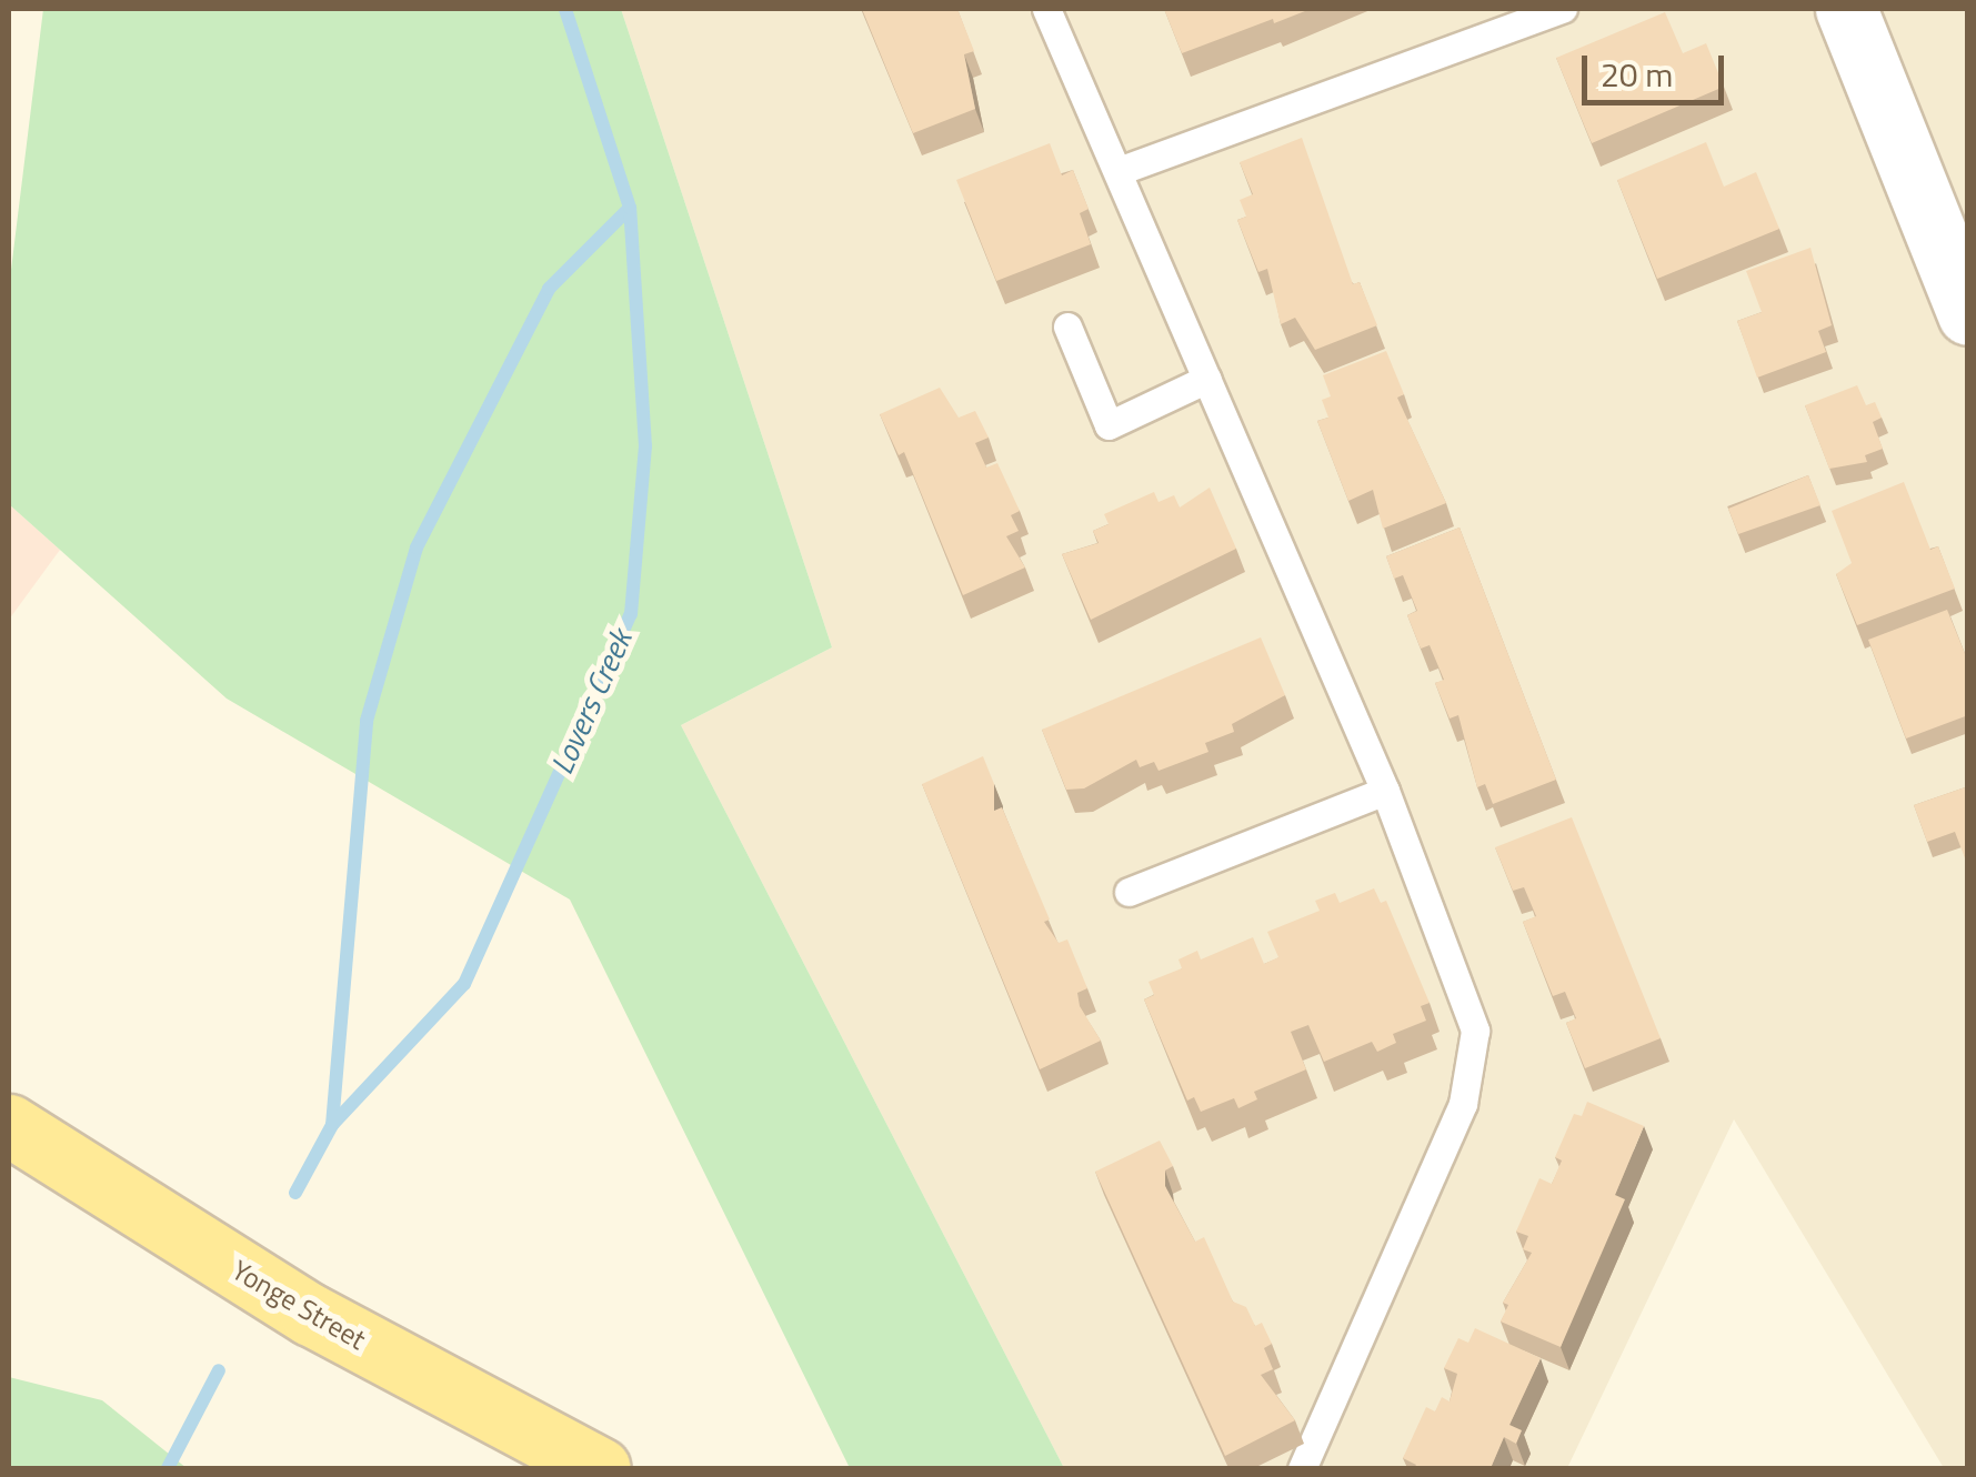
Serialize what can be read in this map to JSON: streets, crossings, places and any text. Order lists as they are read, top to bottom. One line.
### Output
{"streets":{"main road":["Yonge Street"]},"water":["Lovers Creek"],"scale_bar":"20 m"}
